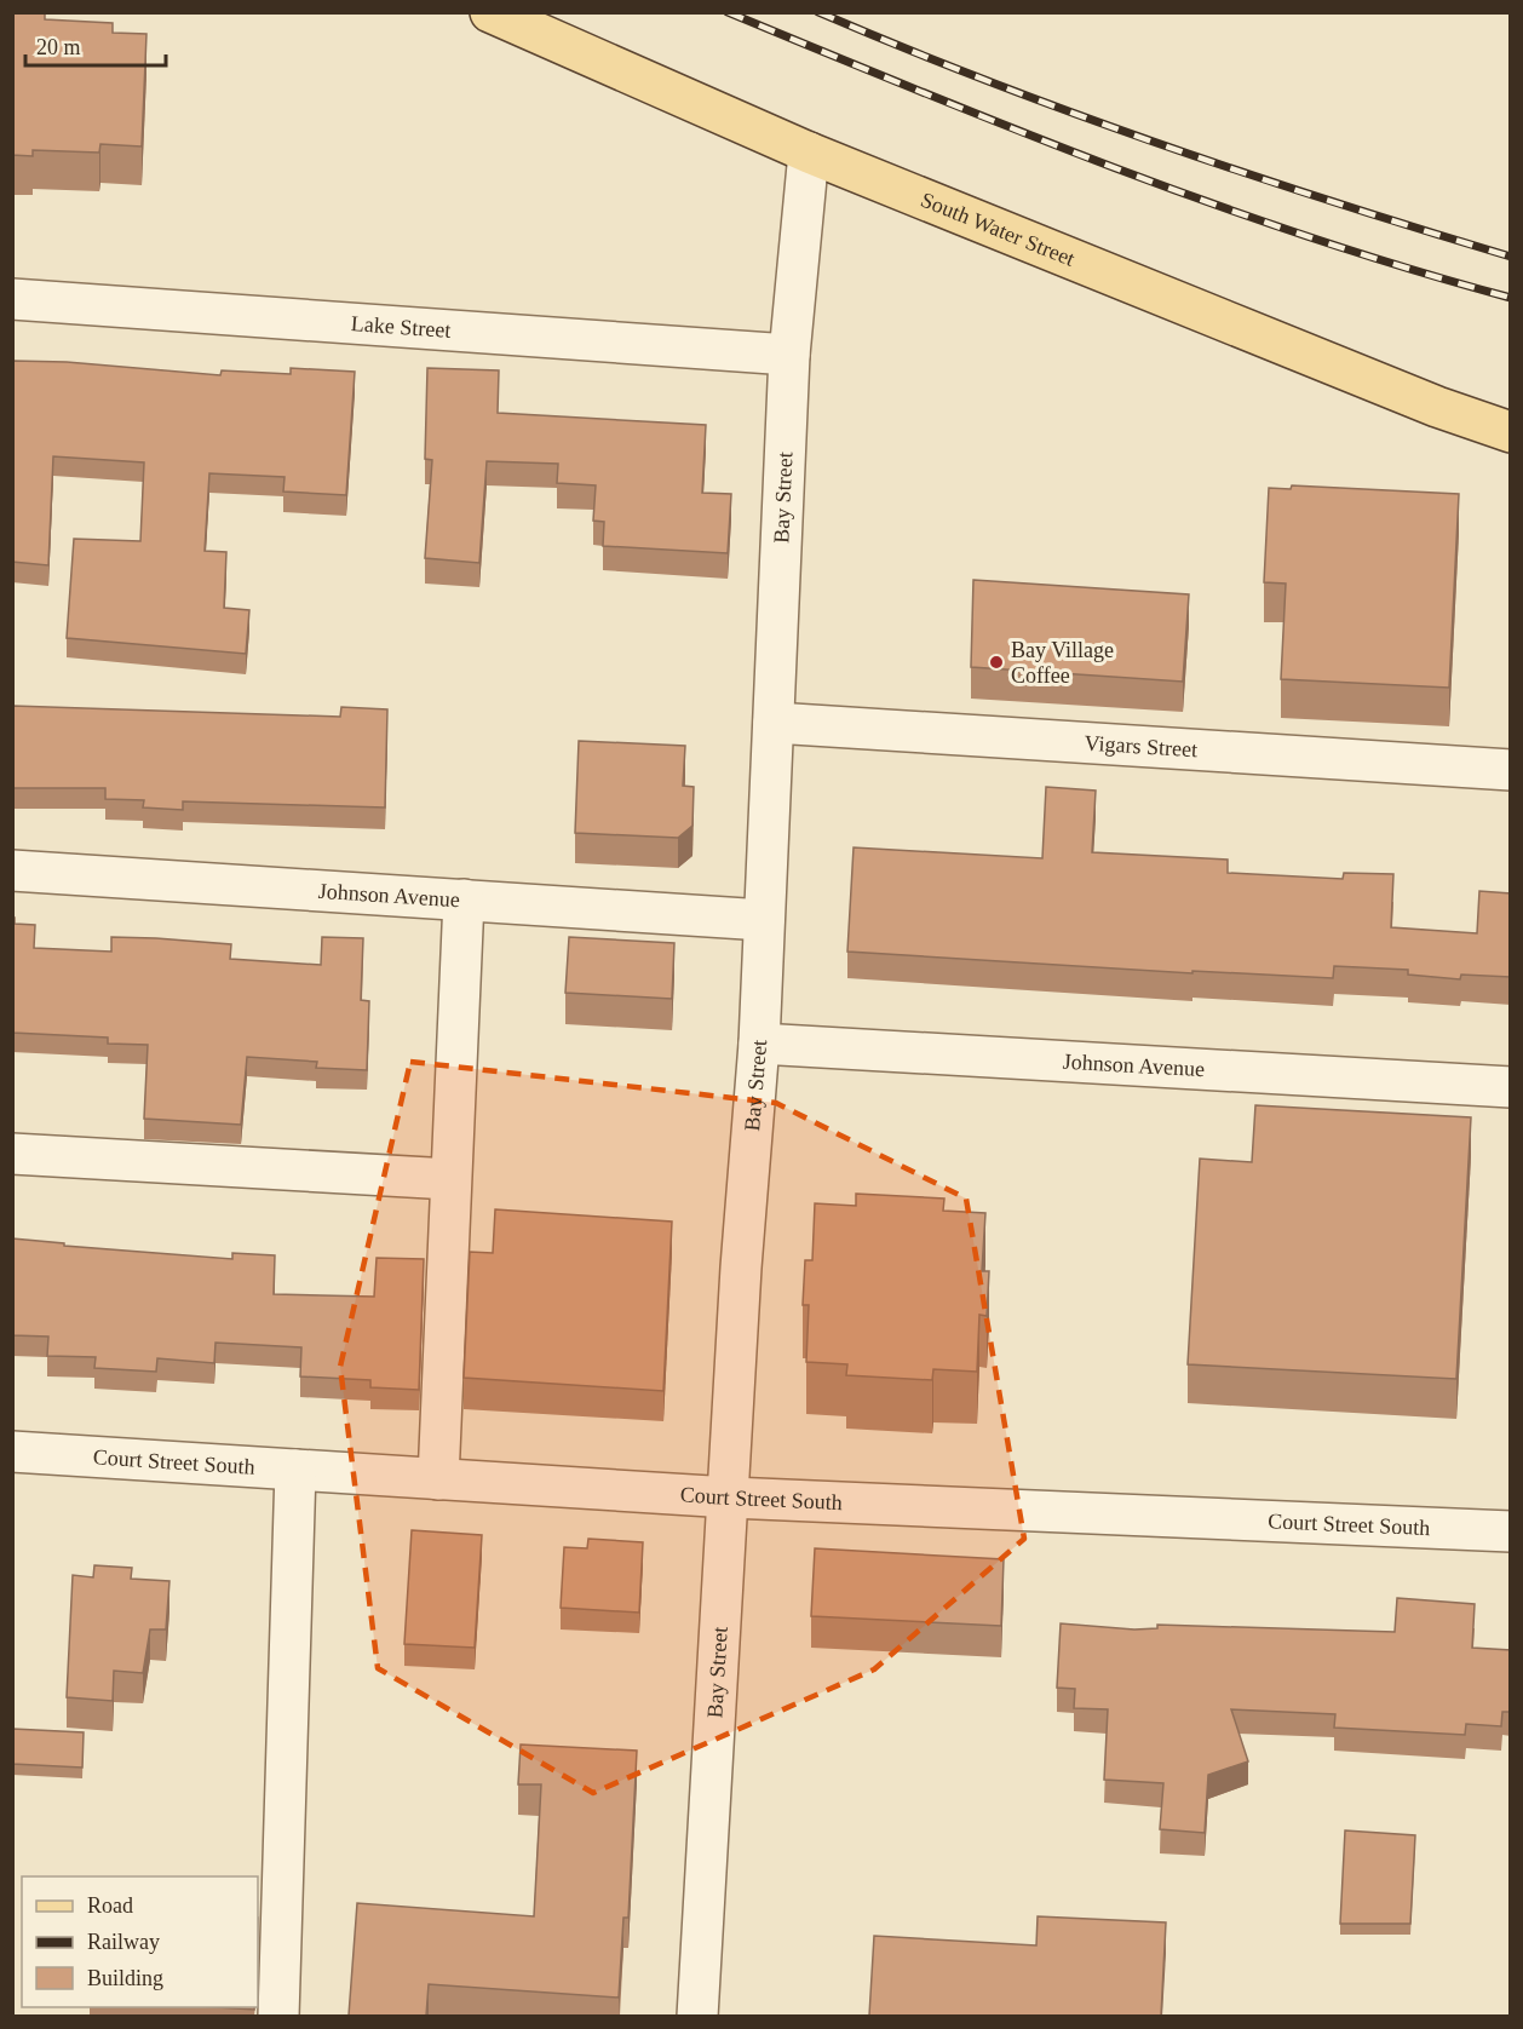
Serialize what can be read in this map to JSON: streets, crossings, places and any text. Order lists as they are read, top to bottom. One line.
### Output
{"streets":{"main road":["South Water Street"],"street":["Lake Street","Bay Street","Vigars Street","Johnson Avenue","Court Street South"]},"crossings":[["South Water Street","Bay Street"],["Lake Street","Bay Street"],["Bay Street","Vigars Street"],["Bay Street","Johnson Avenue"],["Bay Street","Court Street South"]],"places":["Bay Village Coffee"],"legend":["Road","Railway","Building"],"scale_bar":"20 m"}
